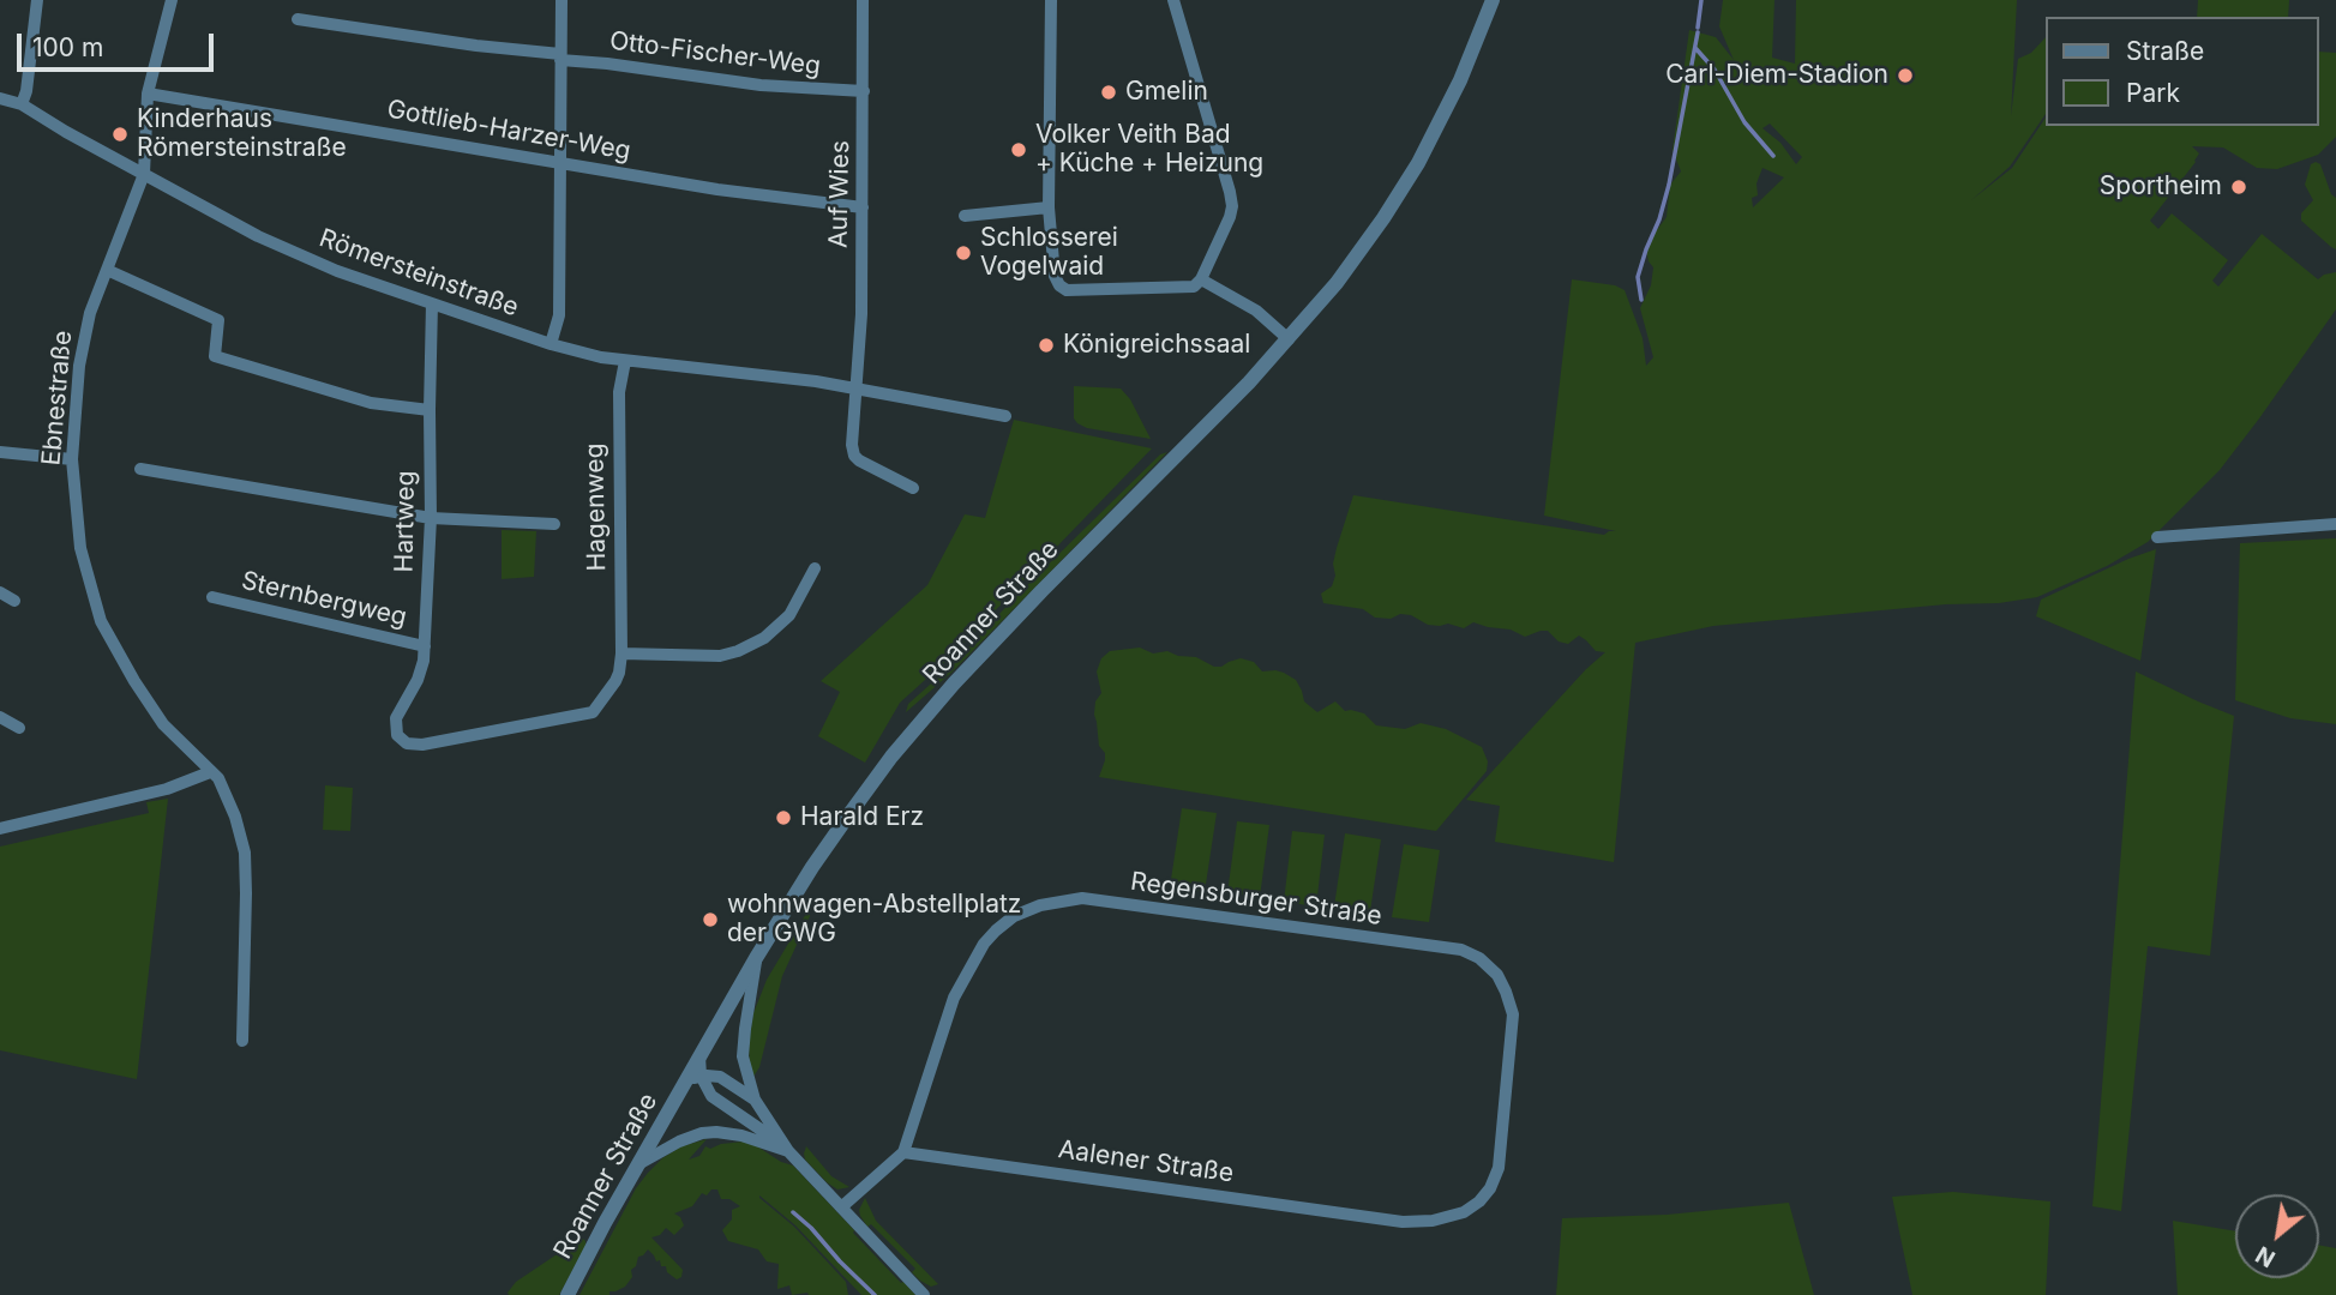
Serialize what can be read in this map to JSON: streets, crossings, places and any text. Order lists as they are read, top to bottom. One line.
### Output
{"streets":{"street":["Otto-Fischer-Weg","Gottlieb-Harzer-Weg","Auf Wies","Römersteinstraße","Ebnestraße","Hagenweg","Hartweg","Sternbergweg","Roanner Straße","Regensburger Straße","Aalener Straße"]},"crossings":[["Otto-Fischer-Weg","Auf Wies"],["Gottlieb-Harzer-Weg","Auf Wies"],["Gottlieb-Harzer-Weg","Ebnestraße"],["Auf Wies","Römersteinstraße"],["Römersteinstraße","Ebnestraße"],["Römersteinstraße","Hagenweg"],["Römersteinstraße","Hartweg"],["Hagenweg","Hartweg"],["Hartweg","Sternbergweg"],["Regensburger Straße","Aalener Straße"]],"places":["Carl-Diem-Stadion","Gmelin","Kinderhaus Römersteinstraße","Volker Veith Bad + Küche + Heizung","Sportheim","Schlosserei Vogelwaid","Königreichssaal","Harald Erz","wohnwagen-Abstellplatz der GWG"],"legend":["Straße","Park"],"scale_bar":"100 m","north":"bottom left"}
